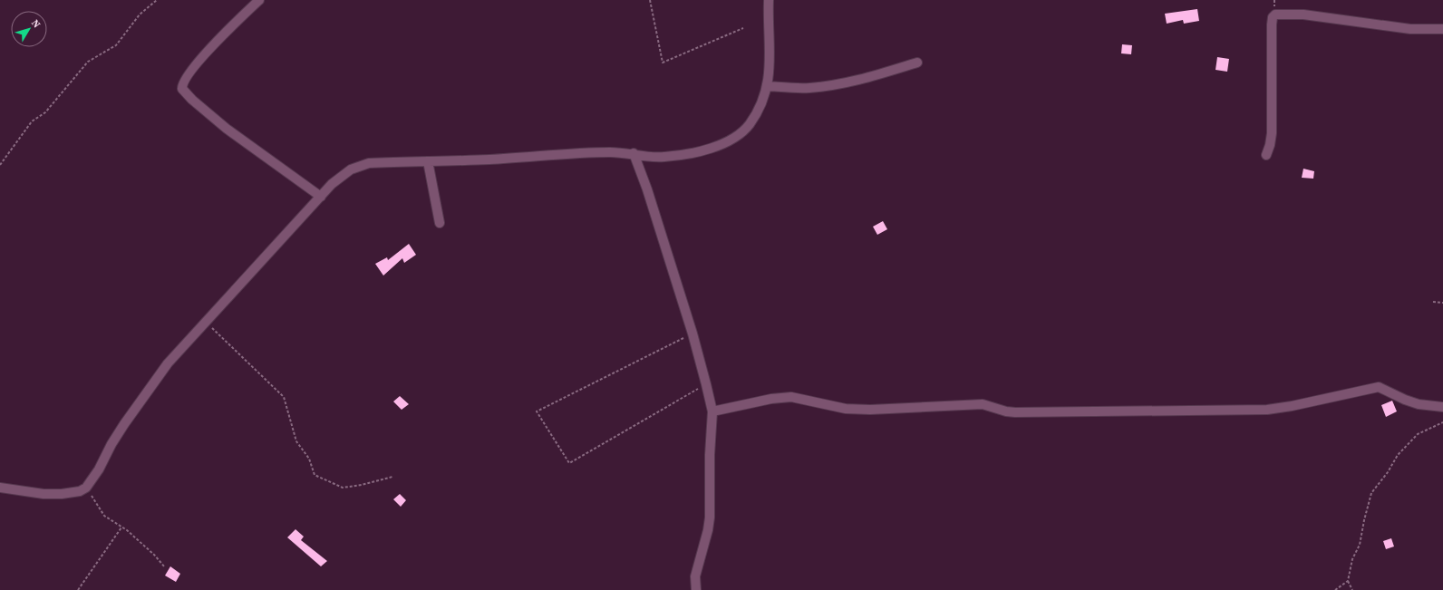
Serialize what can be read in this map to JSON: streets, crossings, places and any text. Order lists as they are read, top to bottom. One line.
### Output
{"north":"top right"}
